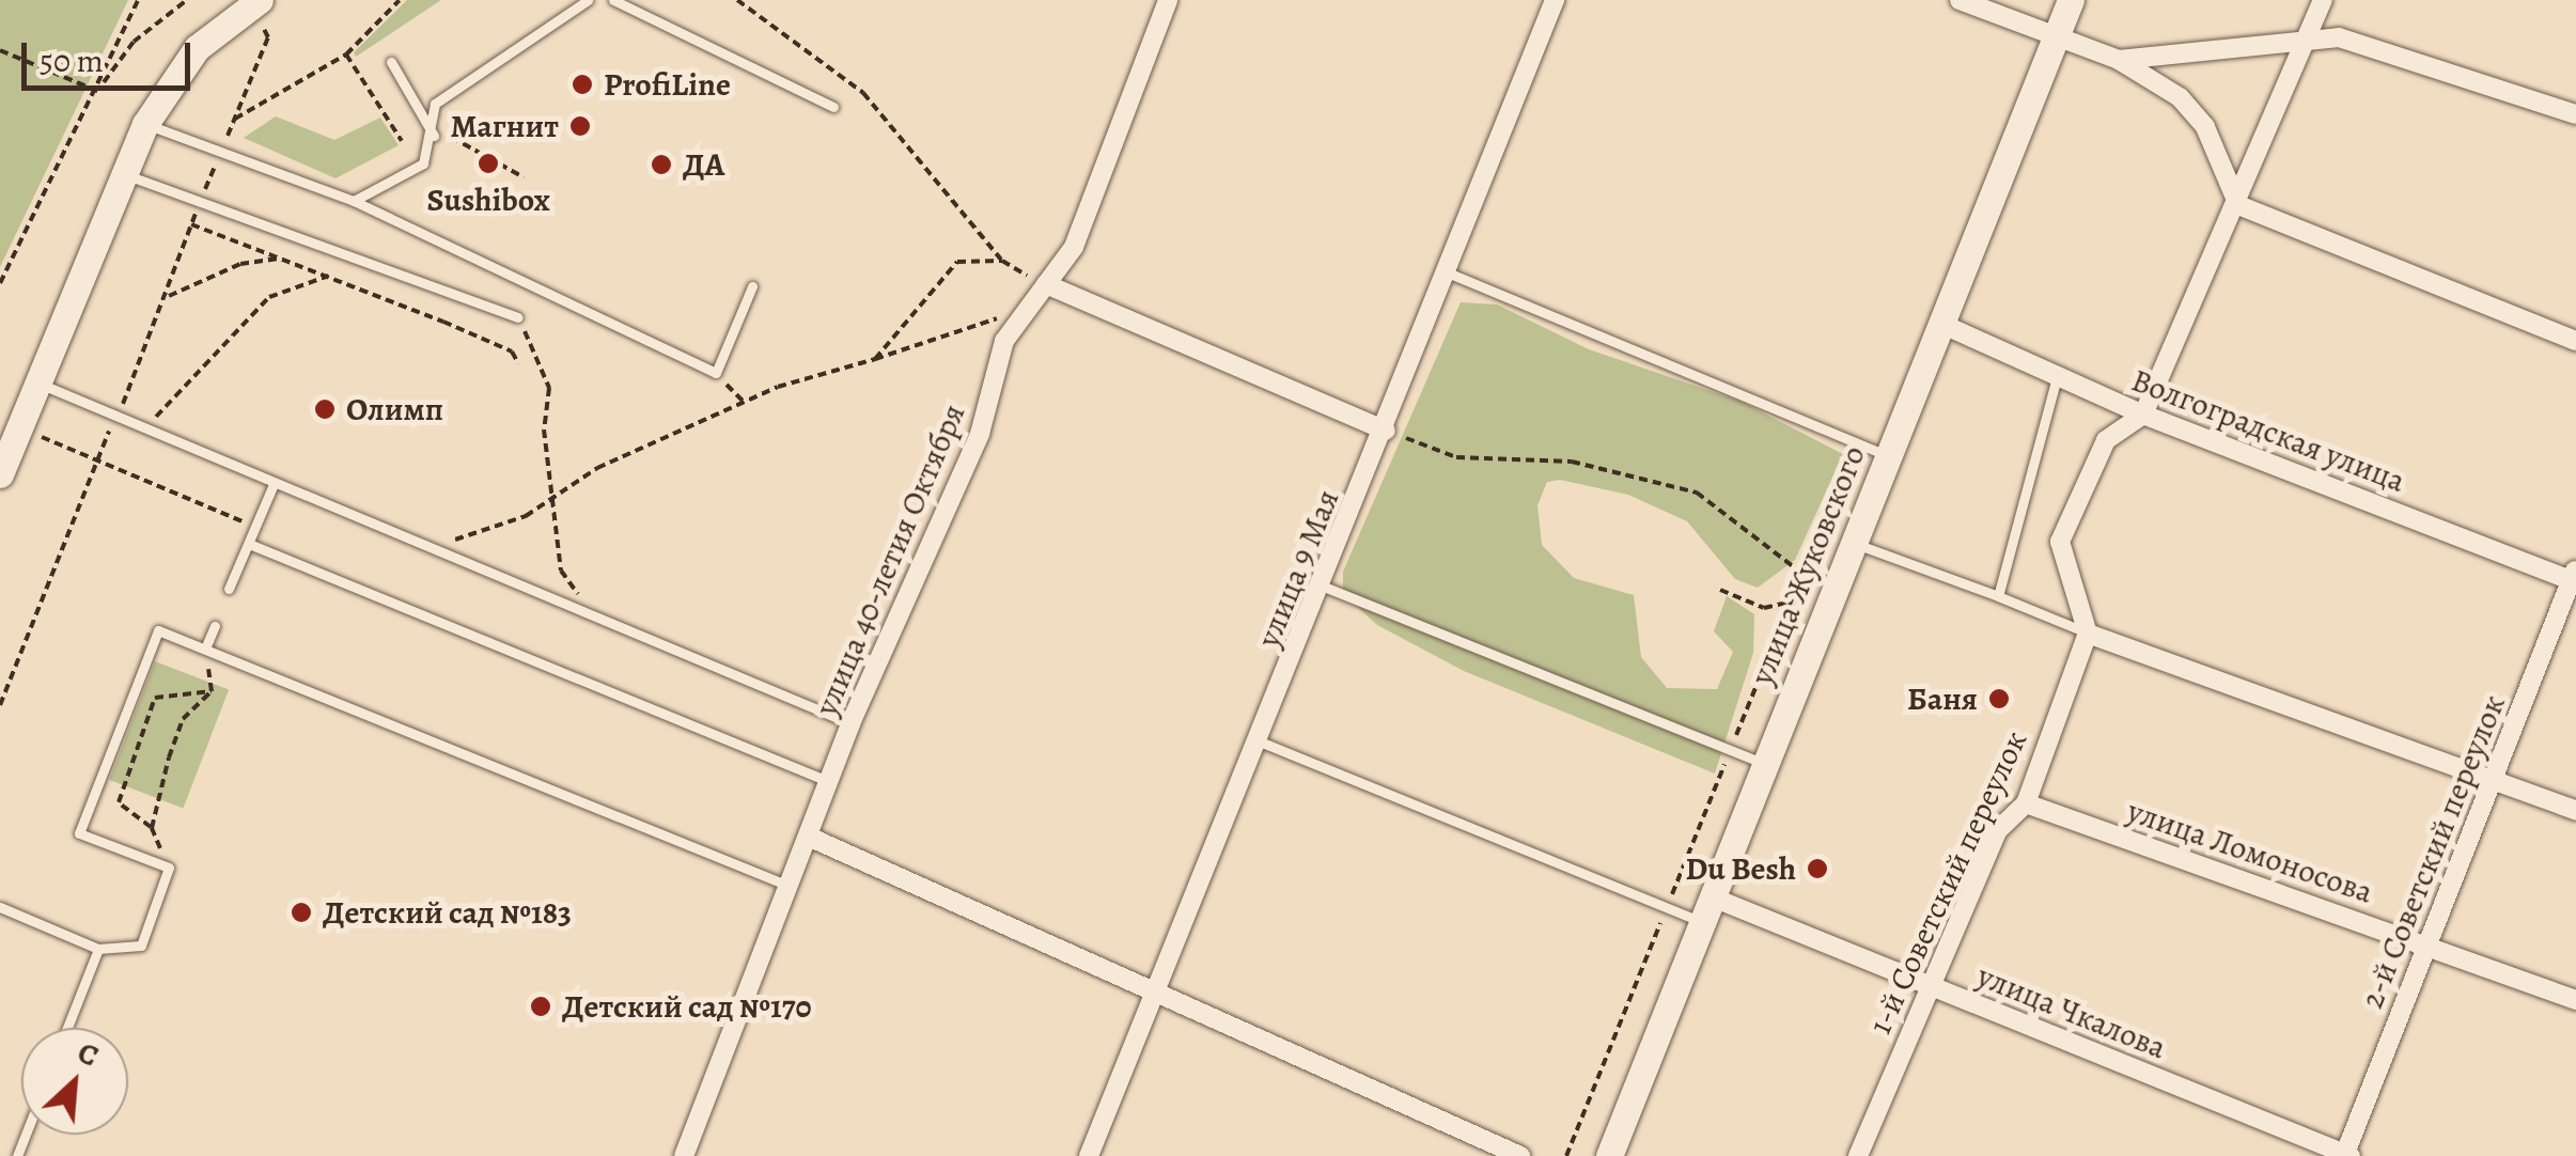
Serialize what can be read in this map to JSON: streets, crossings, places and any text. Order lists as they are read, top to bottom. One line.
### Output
{"streets":{"street":["Волгоградская улица","улица 40-летия Октября","улица Жуковского","улица 9 Мая","улица Ломоносова","2-й Советский переулок","1-й Советский переулок","улица Чкалова"]},"crossings":[["Волгоградская улица","улица Жуковского"],["Волгоградская улица","2-й Советский переулок"],["улица Жуковского","улица Чкалова"],["улица Ломоносова","2-й Советский переулок"],["улица Ломоносова","1-й Советский переулок"],["2-й Советский переулок","улица Чкалова"],["1-й Советский переулок","улица Чкалова"]],"places":["ProfiLine","Магнит","Sushibox","ДА","Олимп","Баня","Du Besh","Детский сад №183","Детский сад №170"],"scale_bar":"50 m","north":"top right"}
